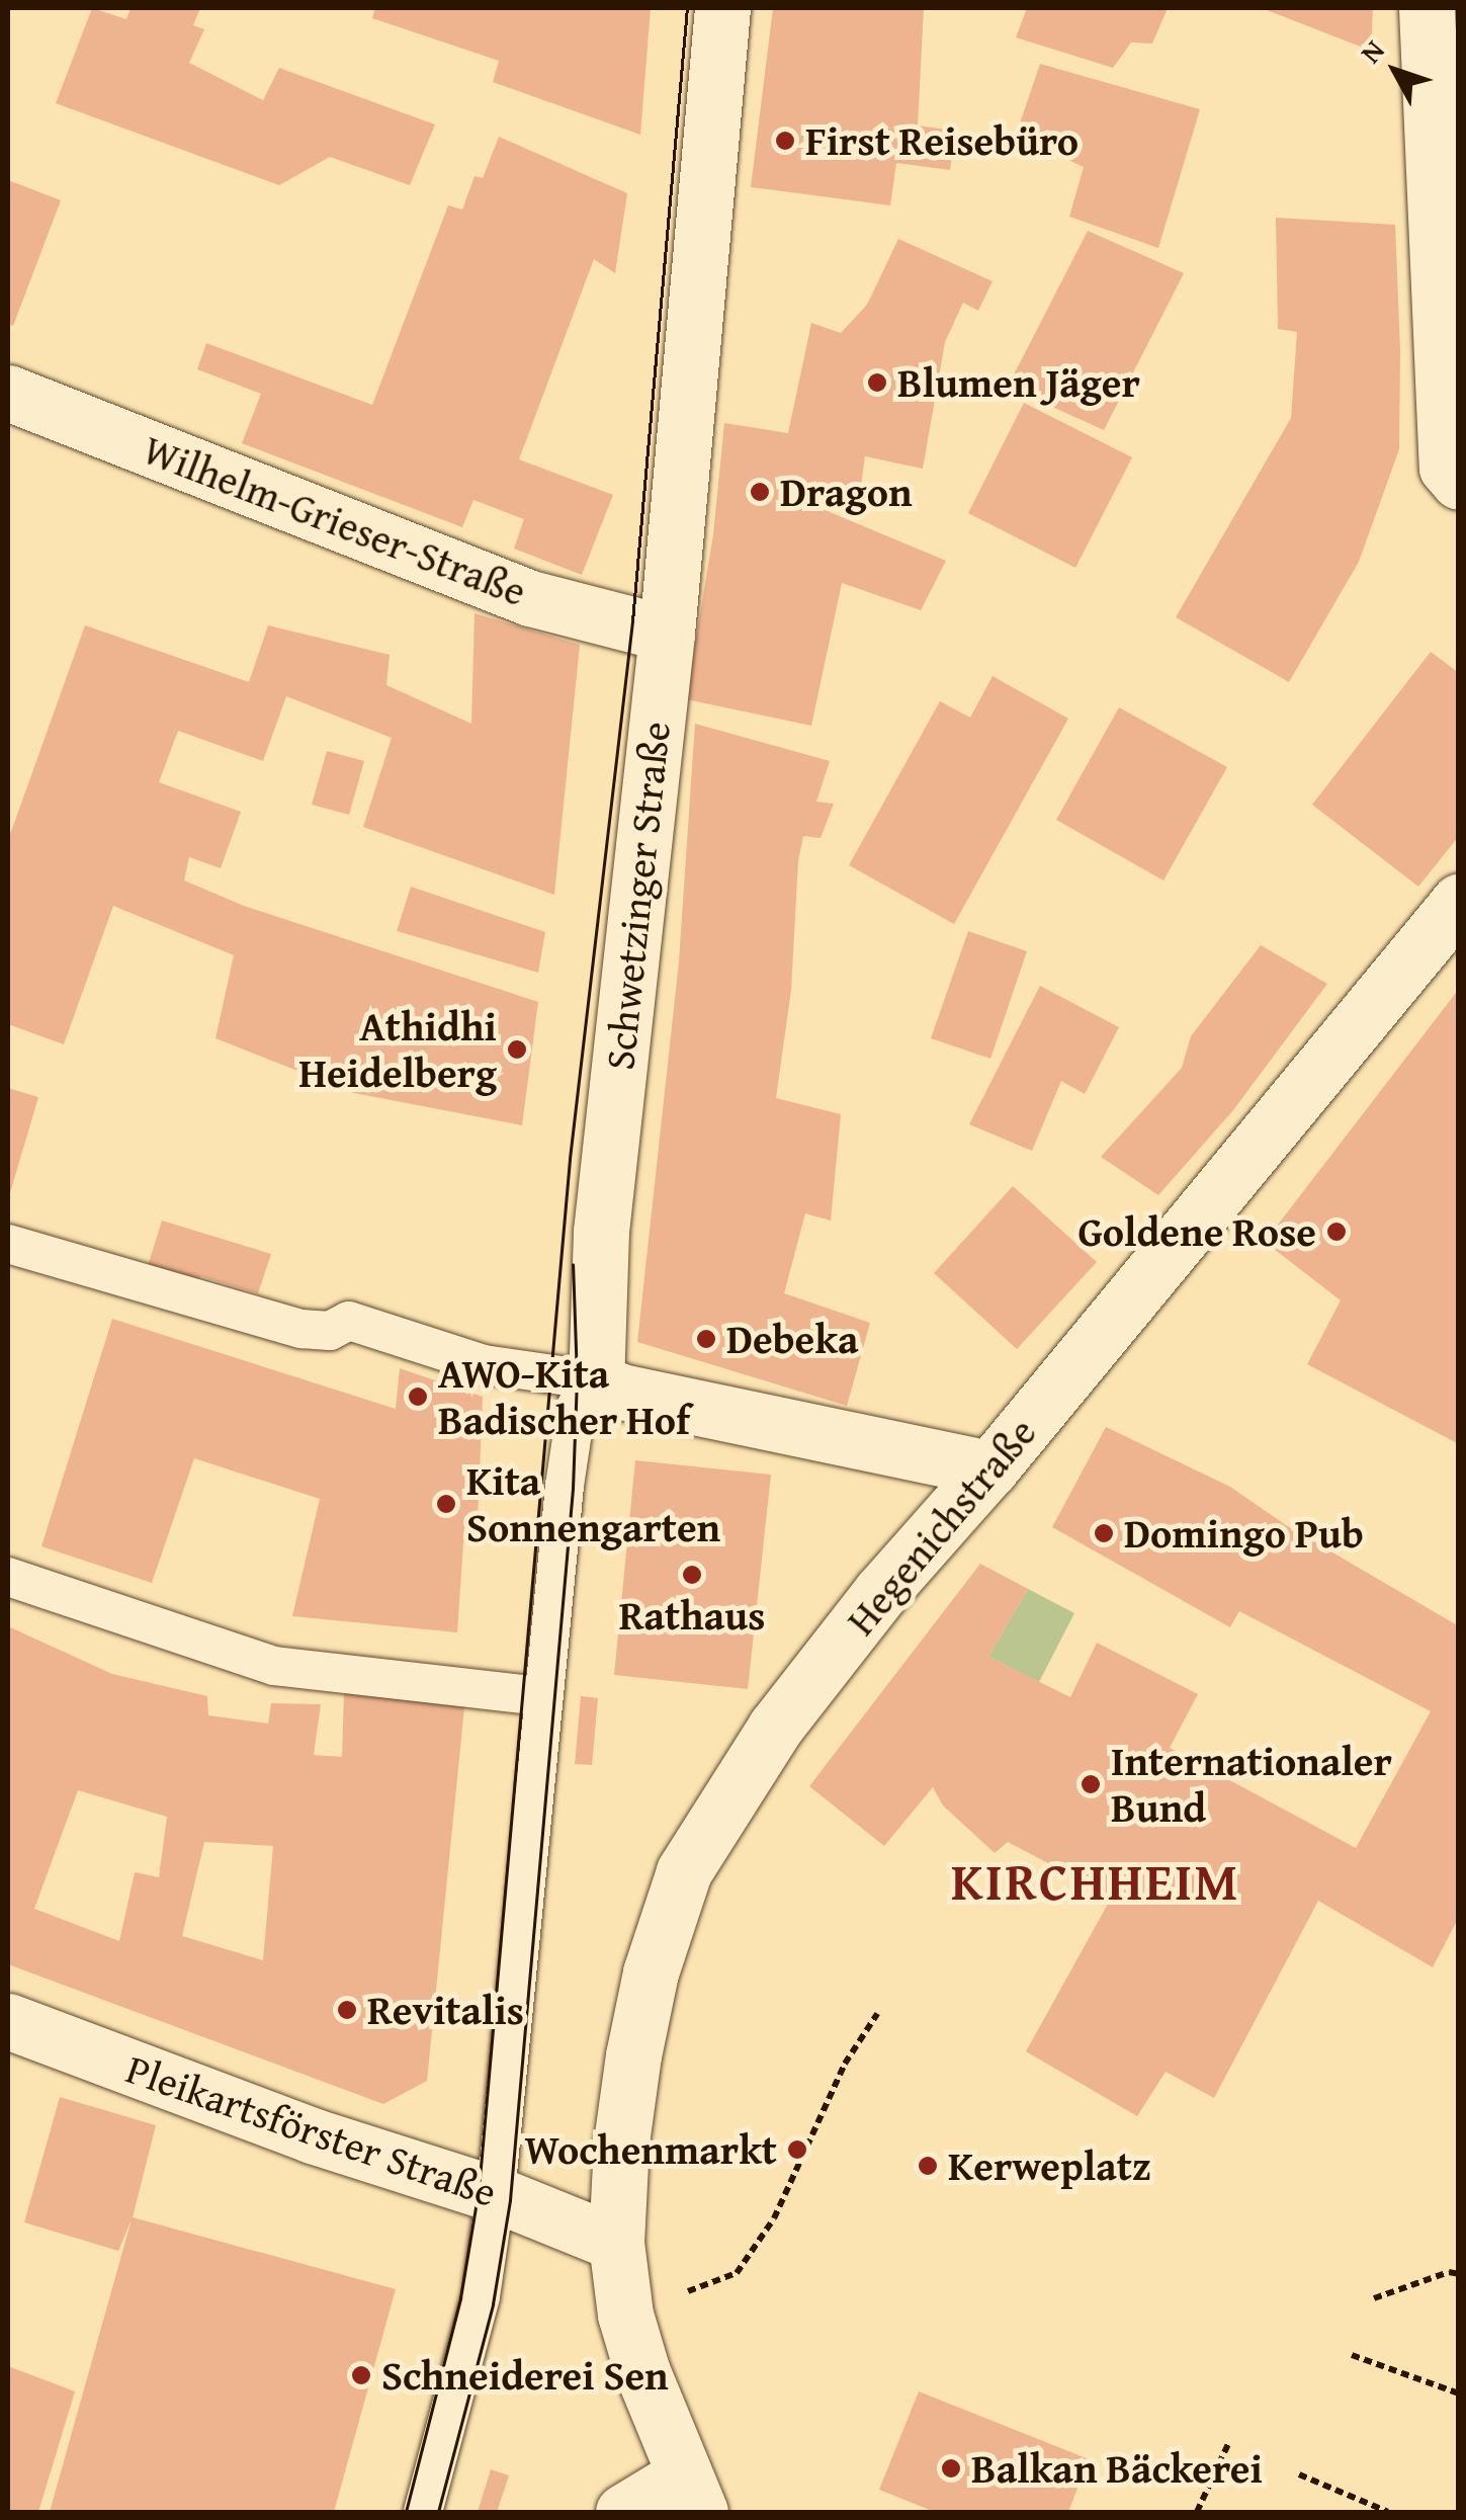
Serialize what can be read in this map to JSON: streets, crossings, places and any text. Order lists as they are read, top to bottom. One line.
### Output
{"streets":{"street":["Wilhelm-Grieser-Straße","Schwetzinger Straße","Hegenichstraße","Pleikartsförster Straße"]},"crossings":[["Wilhelm-Grieser-Straße","Schwetzinger Straße"],["Hegenichstraße","Pleikartsförster Straße"]],"districts":["KIRCHHEIM"],"places":["First Reisebüro","Blumen Jäger","Dragon","Athidhi Heidelberg","Goldene Rose","Debeka","AWO-Kita Badischer Hof","Kita Sonnengarten","Domingo Pub","Rathaus","Internationaler Bund","Revitalis","Wochenmarkt","Kerweplatz","Schneiderei Sen","Balkan Bäckerei"],"north":"top left"}
